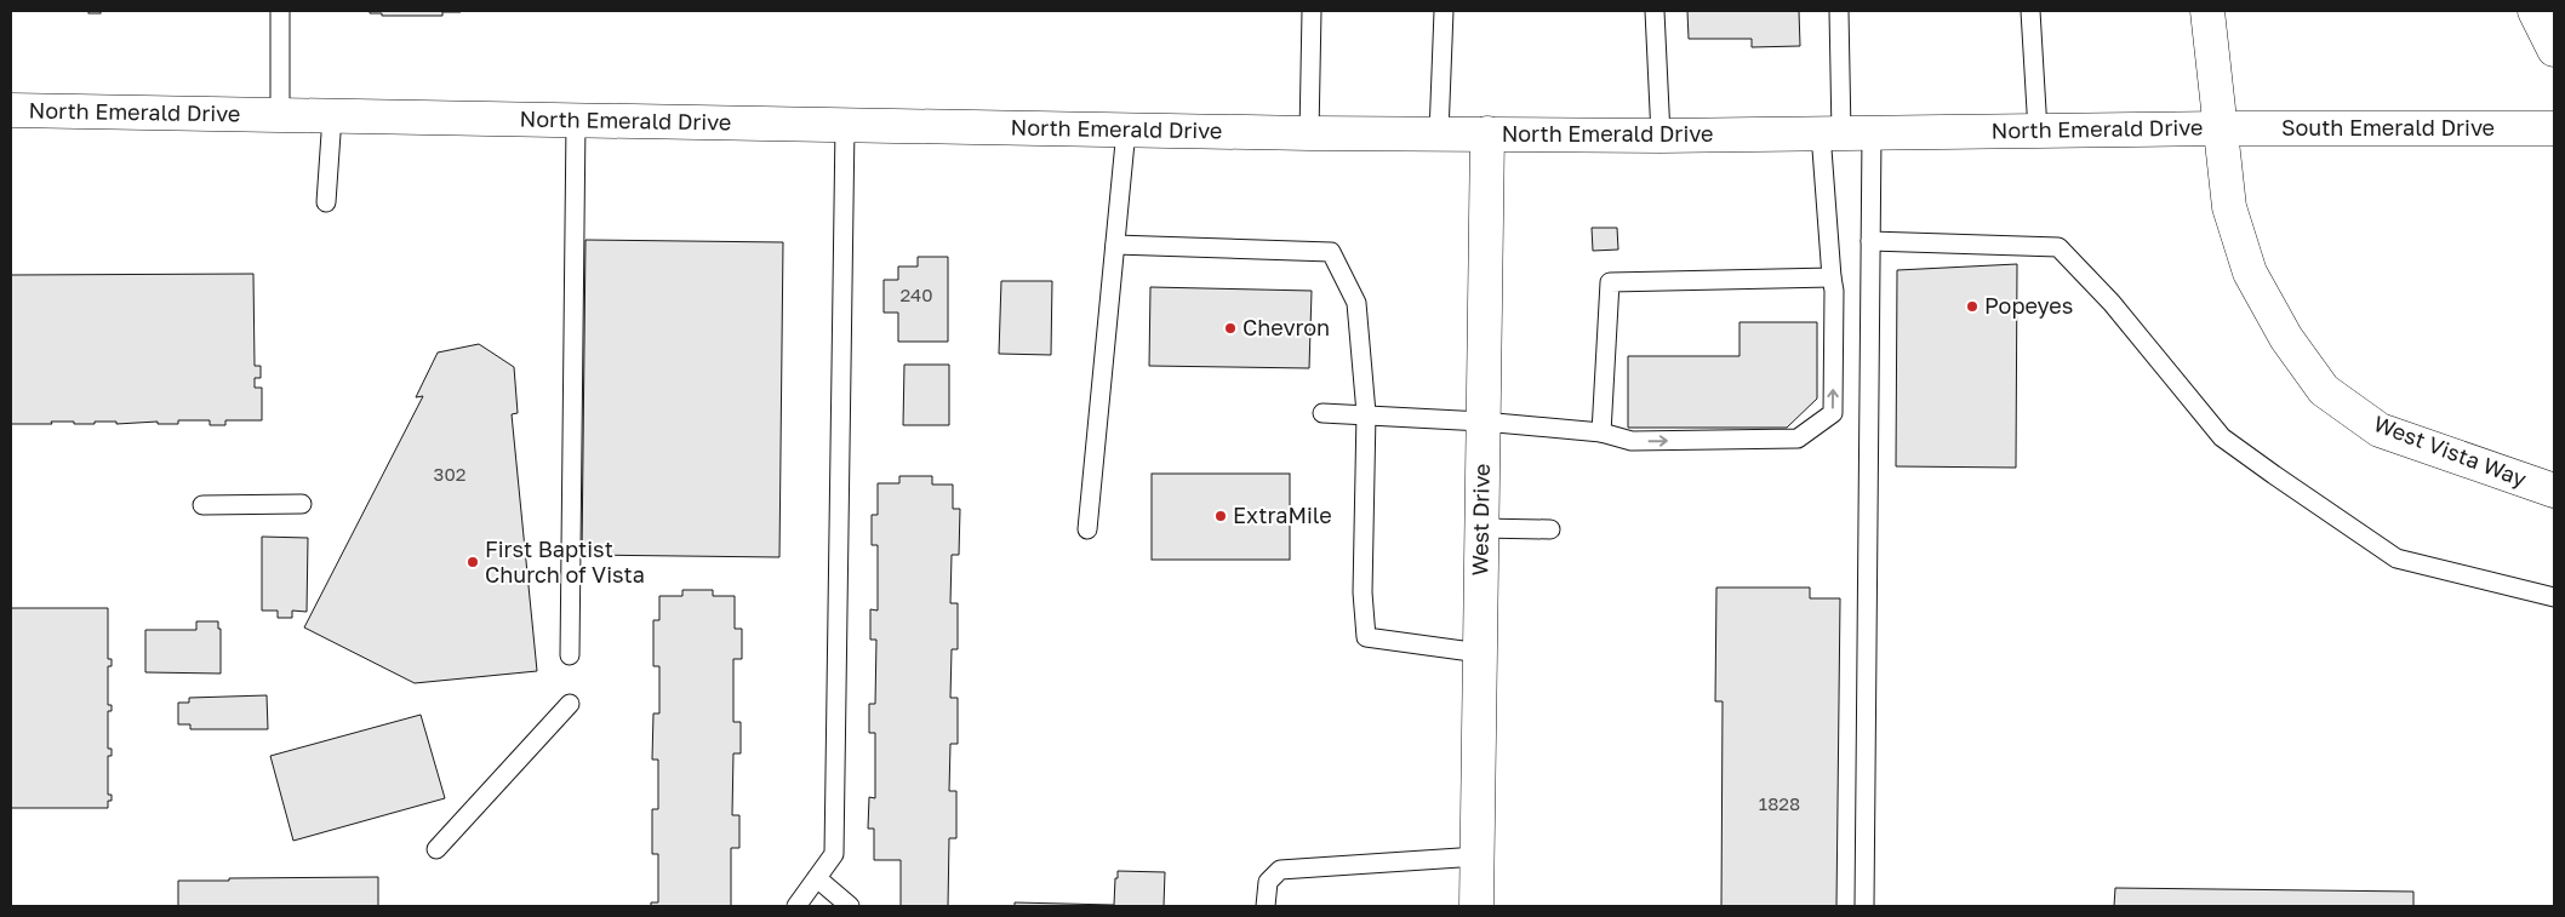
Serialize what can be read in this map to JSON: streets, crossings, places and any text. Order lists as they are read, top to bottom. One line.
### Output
{"streets":{"main road":["North Emerald Drive","South Emerald Drive","West Vista Way","West Drive"]},"crossings":[["North Emerald Drive","South Emerald Drive"],["North Emerald Drive","West Vista Way"],["North Emerald Drive","West Drive"],["South Emerald Drive","West Vista Way"]],"places":["Popeyes","Chevron","ExtraMile","First Baptist Church of Vista"],"house_numbers":["240","302","1828"]}
